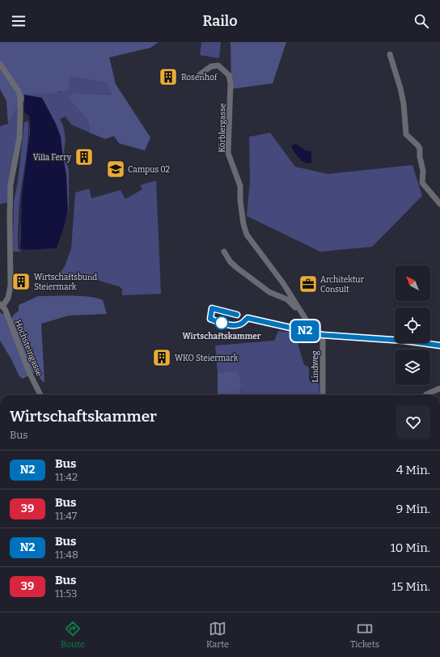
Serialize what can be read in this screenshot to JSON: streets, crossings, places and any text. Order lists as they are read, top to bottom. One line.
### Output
{"streets":{"street":["Körblergasse","Hochsteingasse","Lindweg"]},"places":{"building":["Rosenhof","Villa Ferry","Wirtschaftsbund Steiermark","WKO Steiermark"],"school or university":["Campus 02"],"office":["Architektur Consult"],"other":["Wirtschaftskammer"]},"lines":["bus line N2"],"north":"top left","page":{"header":"Railo","on_map":"N2","heading":["Wirtschaftskammer","Bus"],"list":[{"mark":"N2","name":"Bus","note":"11:42","value":"4 Min."},{"mark":"39","name":"Bus","note":"11:47","value":"9 Min."},{"mark":"N2","name":"Bus","note":"11:48","value":"10 Min."},{"mark":"39","name":"Bus","note":"11:53","value":"15 Min."}],"tabs":["Route","Karte","Tickets"]}}
